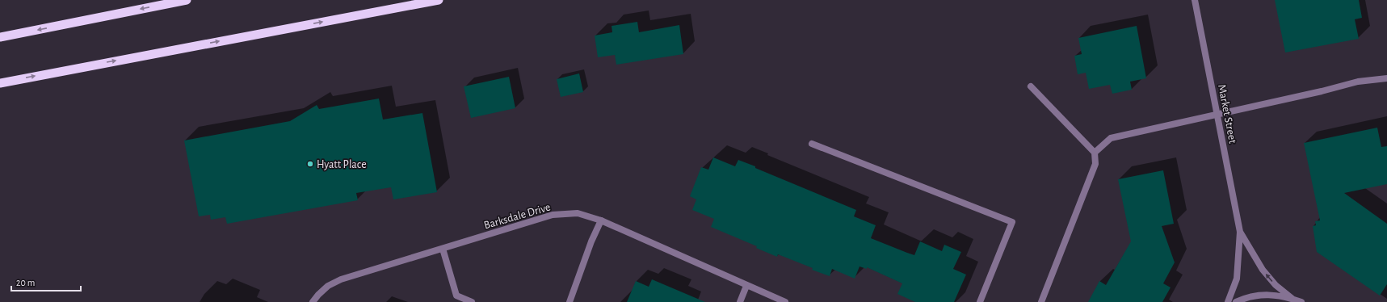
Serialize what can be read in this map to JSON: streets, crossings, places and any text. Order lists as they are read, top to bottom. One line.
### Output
{"streets":{"street":["Market Street","Barksdale Drive"]},"places":["Hyatt Place"],"scale_bar":"20 m"}
